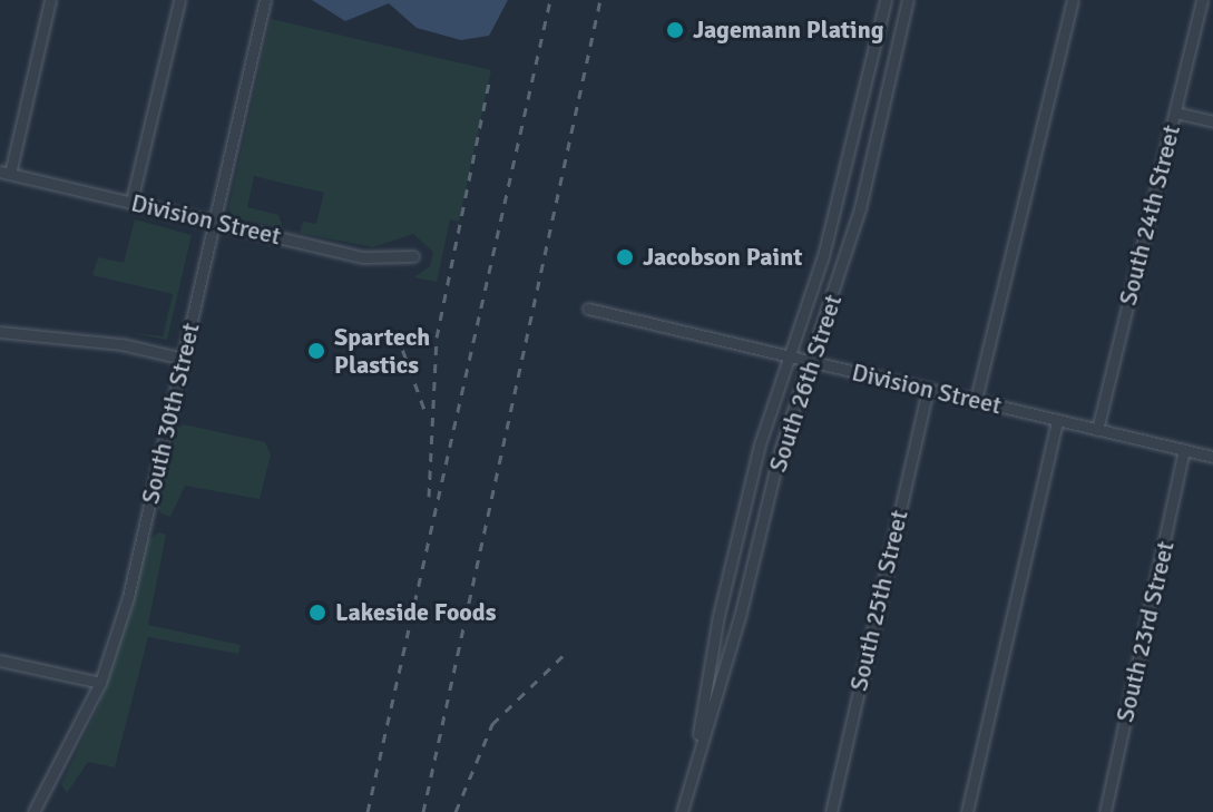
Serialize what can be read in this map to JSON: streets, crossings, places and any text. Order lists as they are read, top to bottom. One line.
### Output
{"streets":{"street":["South 24th Street","Division Street","South 26th Street","South 30th Street","South 25th Street","South 23rd Street"]},"crossings":[["South 24th Street","Division Street"],["Division Street","South 26th Street"],["Division Street","South 30th Street"],["Division Street","South 25th Street"],["Division Street","South 23rd Street"]],"places":["Jagemann Plating","Jacobson Paint","Spartech Plastics","Lakeside Foods"]}
